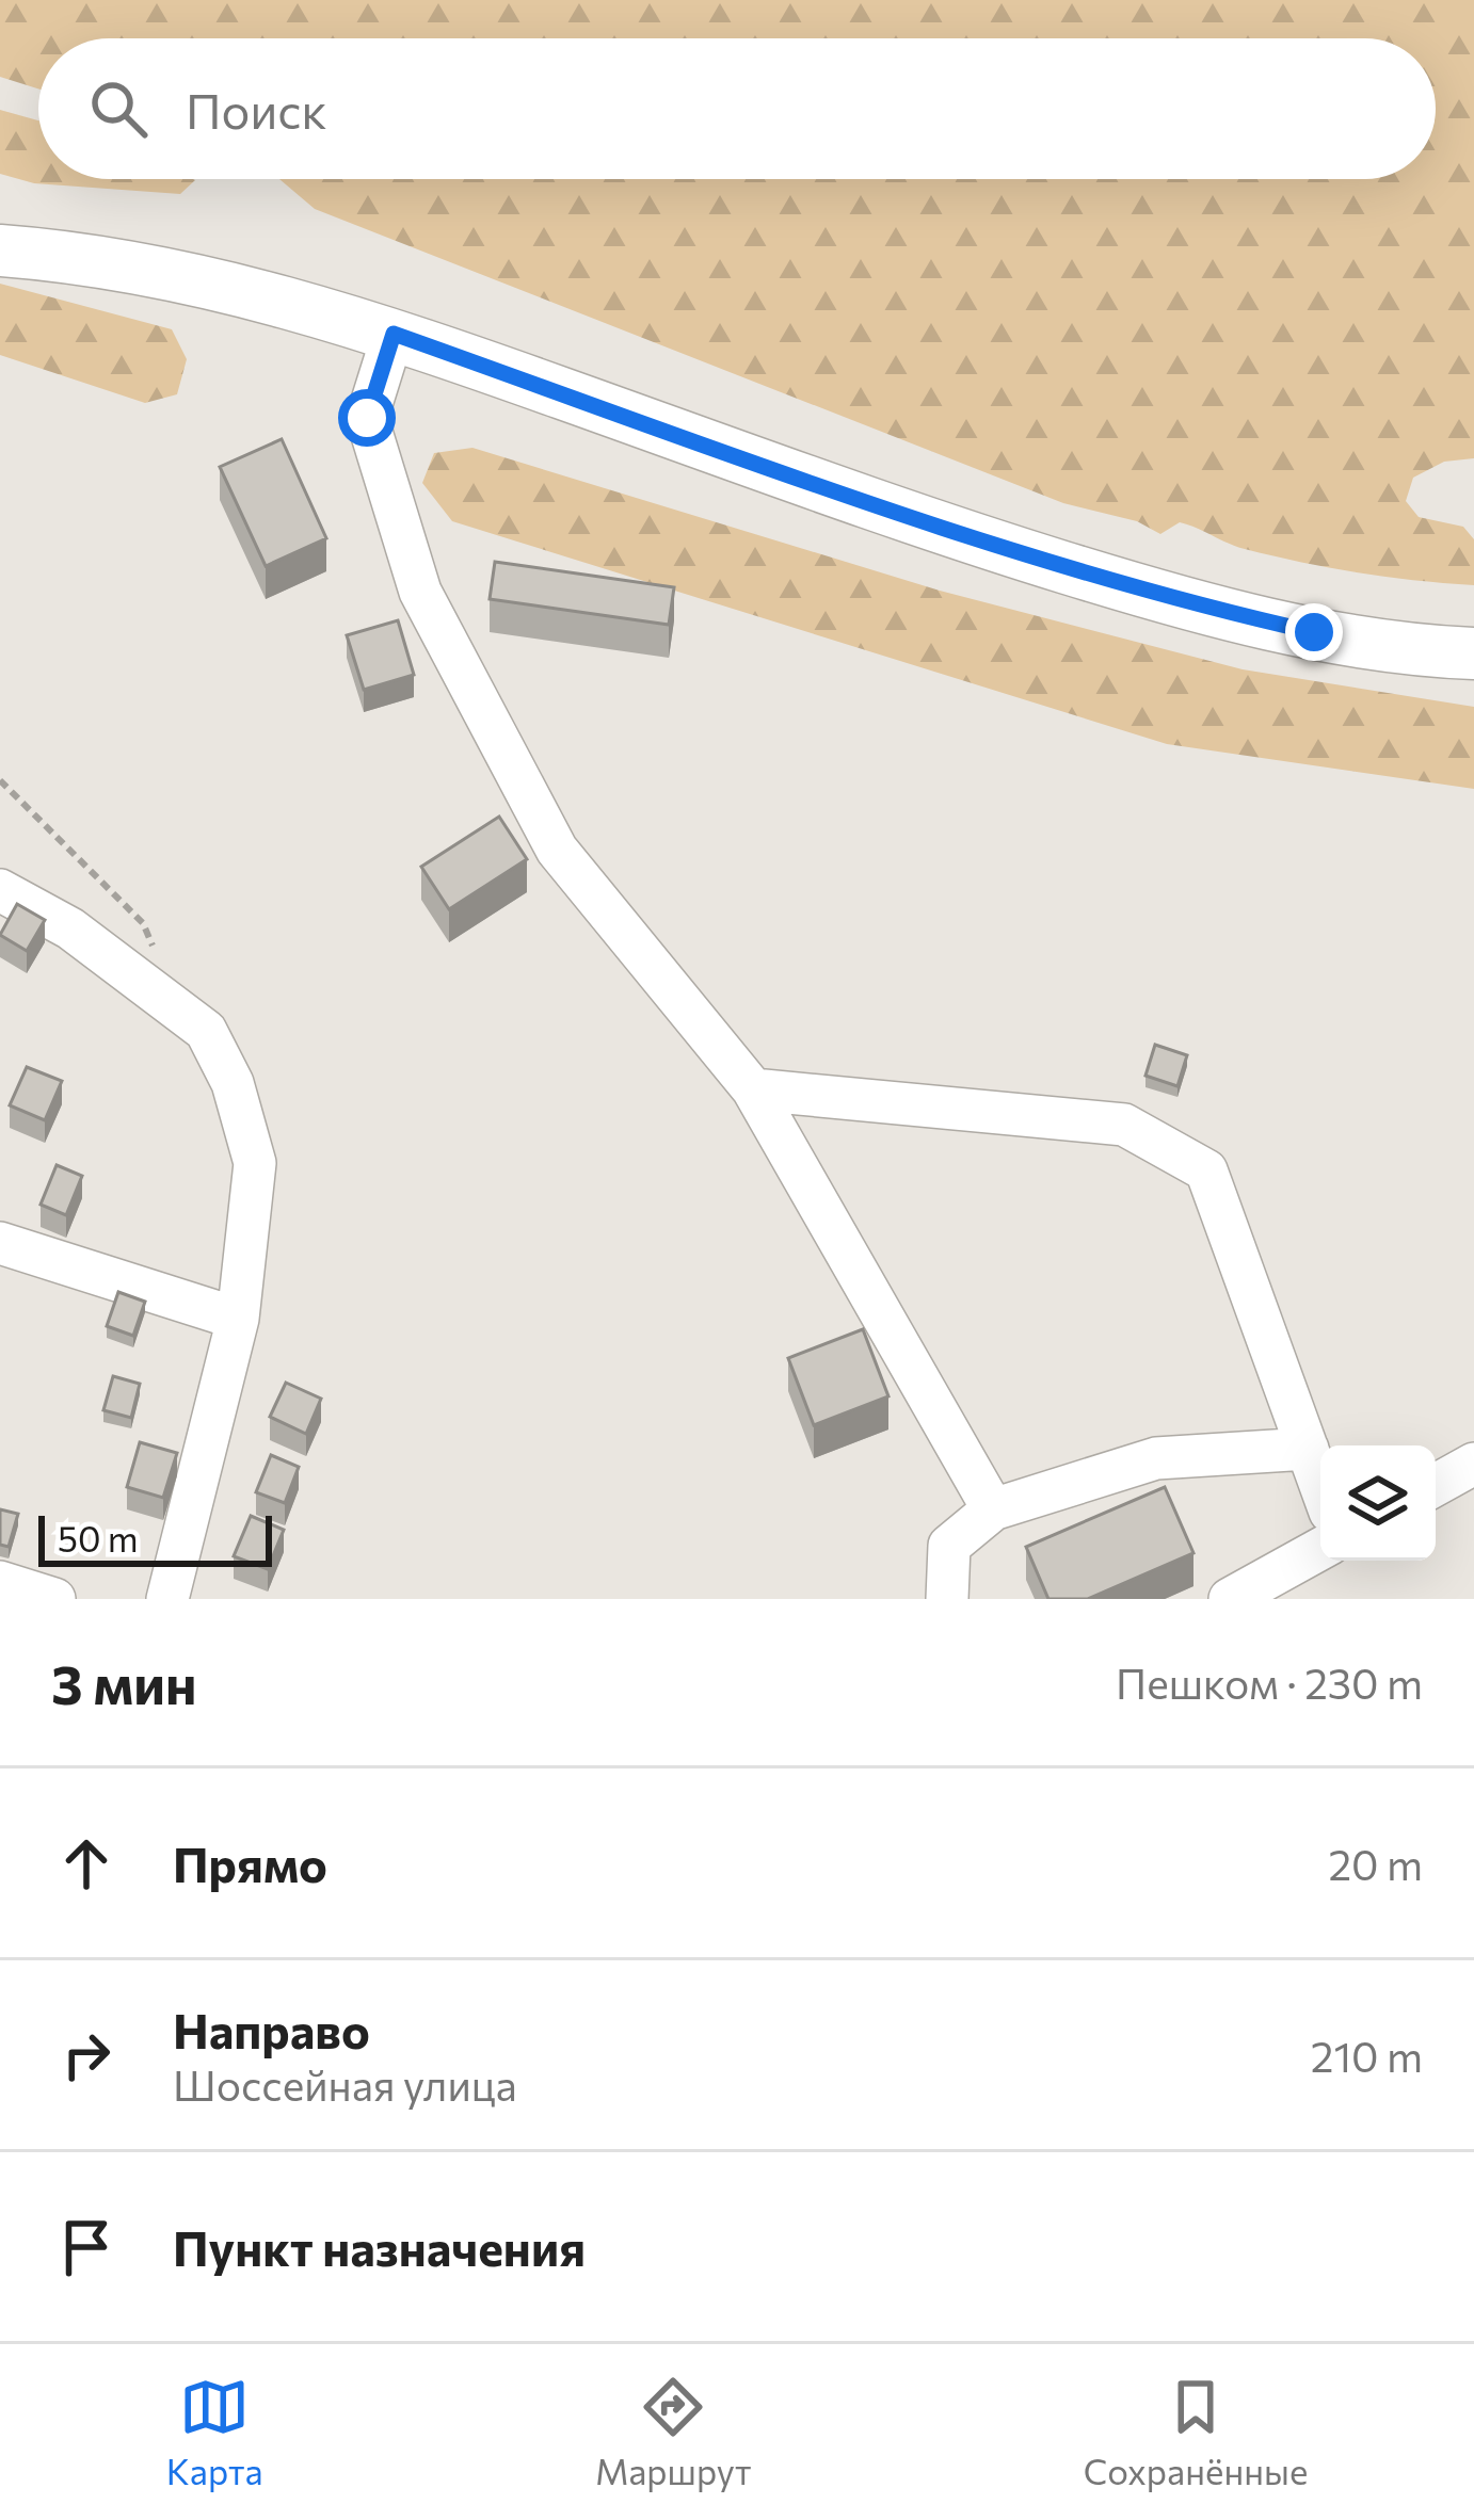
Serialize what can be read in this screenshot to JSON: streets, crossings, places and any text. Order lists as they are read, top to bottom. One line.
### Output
{"scale_bar":"50 m","page":{"search":"Поиск","scale":"50 m","heading":["3 мин","Пешком · 230 m"],"list":[["Прямо","20 m"],["Направо","Шоссейная улица","210 m"],"Пункт назначения"],"nav":["Карта","Маршрут","Сохранённые"]}}
